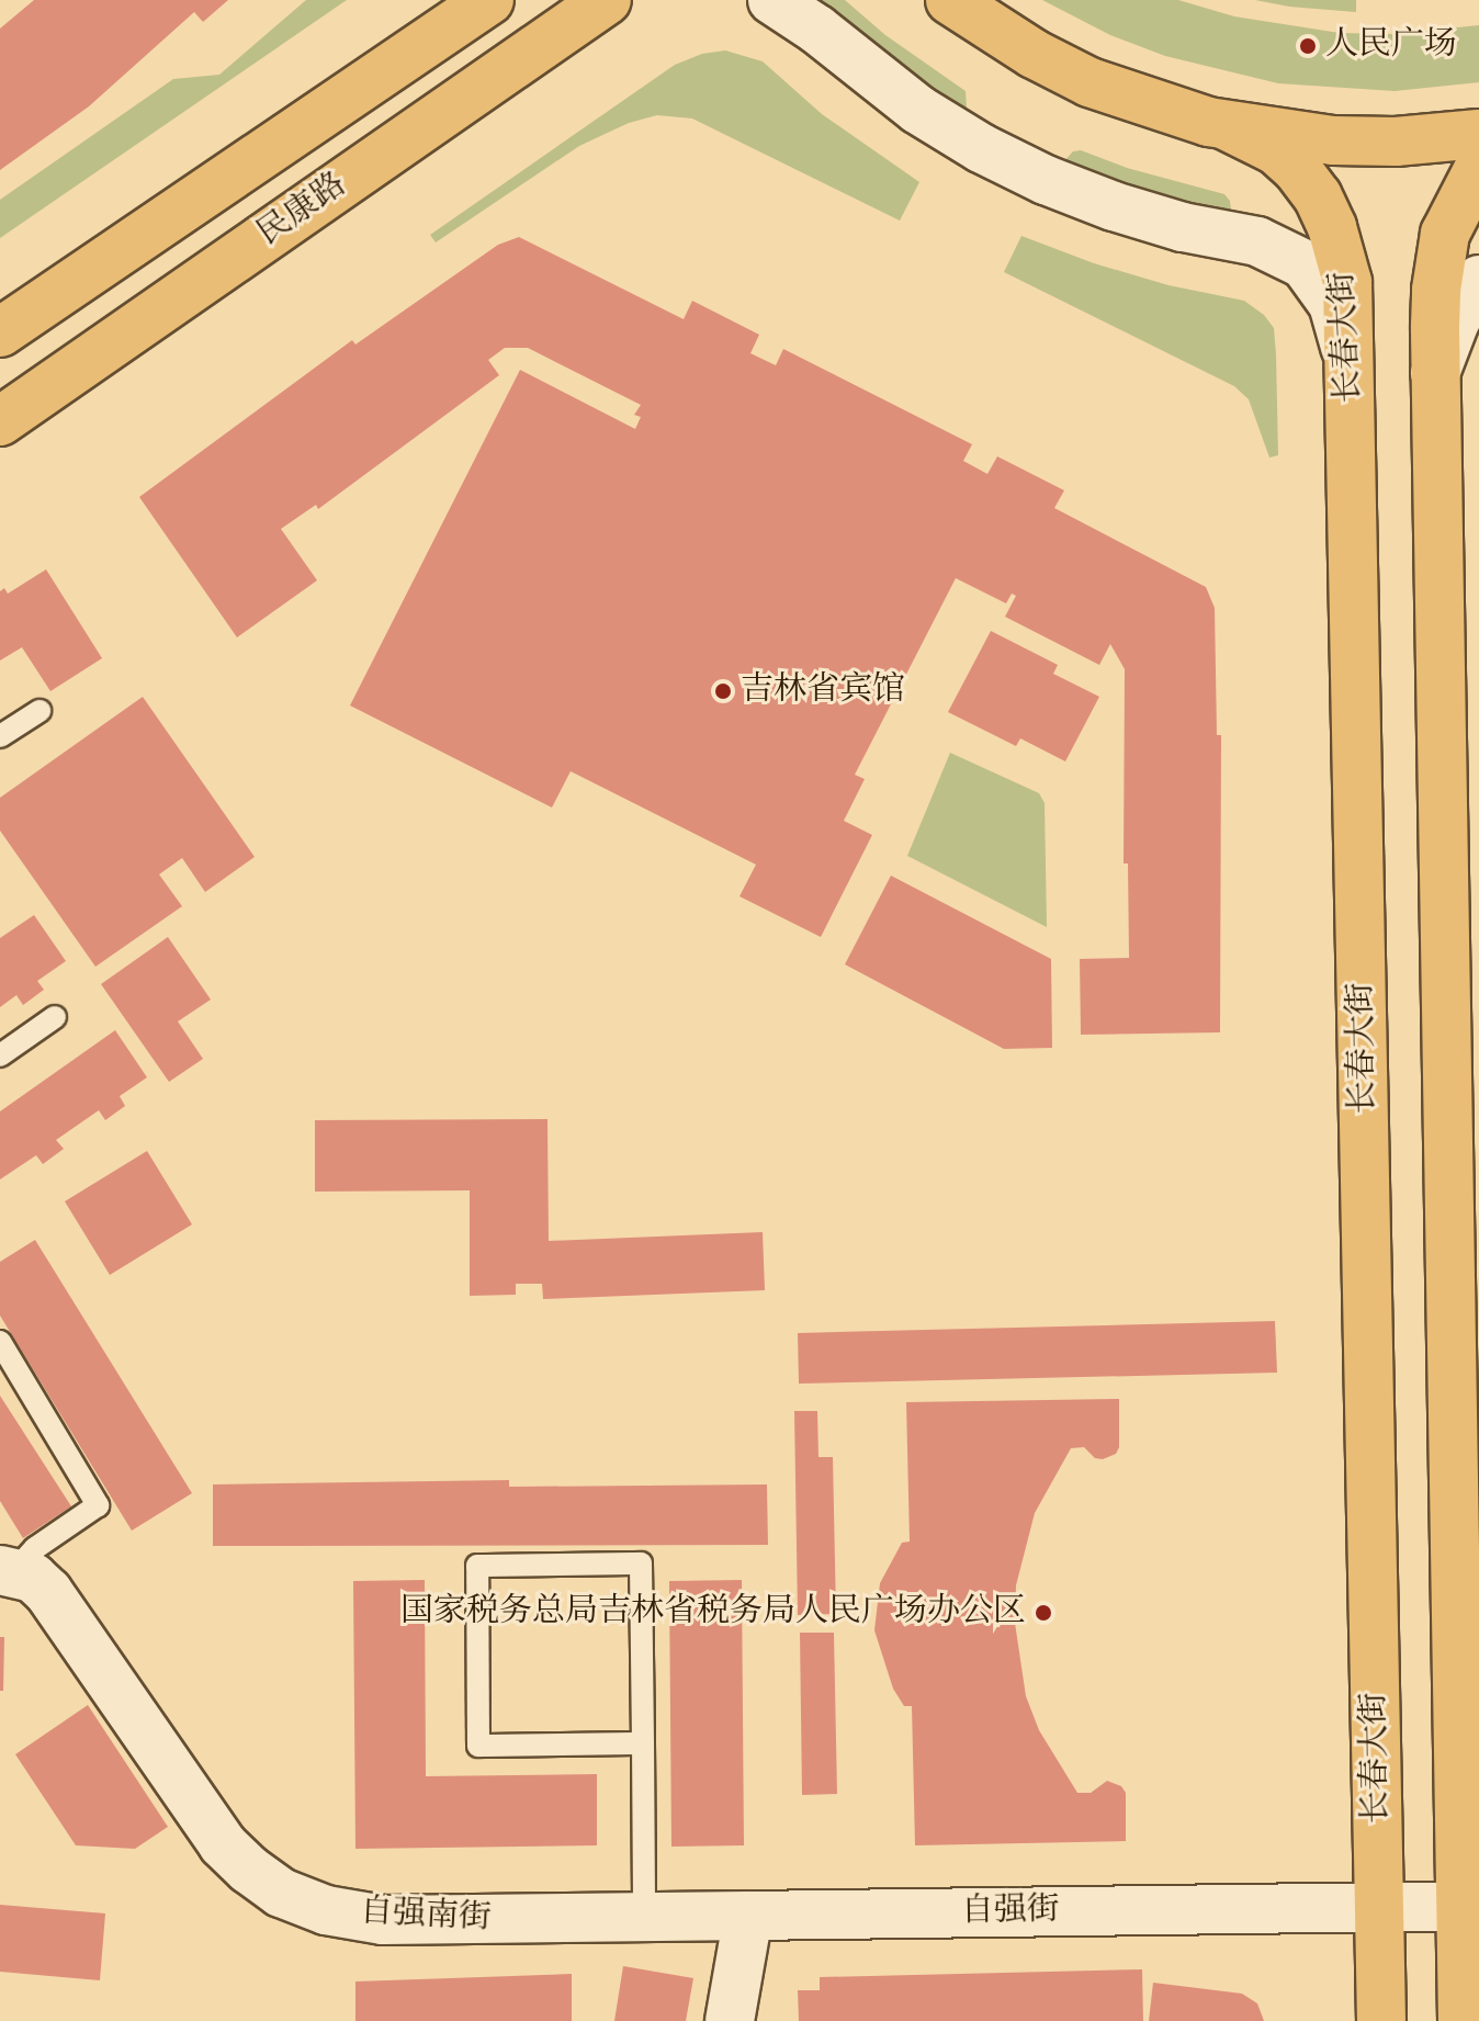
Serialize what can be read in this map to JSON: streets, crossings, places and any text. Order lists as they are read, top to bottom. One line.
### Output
{"streets":{"main road":["民康路","长春大街"],"street":["自强街","自强南街"]},"crossings":[["长春大街","自强街"],["自强街","自强南街"]],"places":["人民广场","吉林省宾馆","国家税务总局吉林省税务局人民广场办公区"]}
